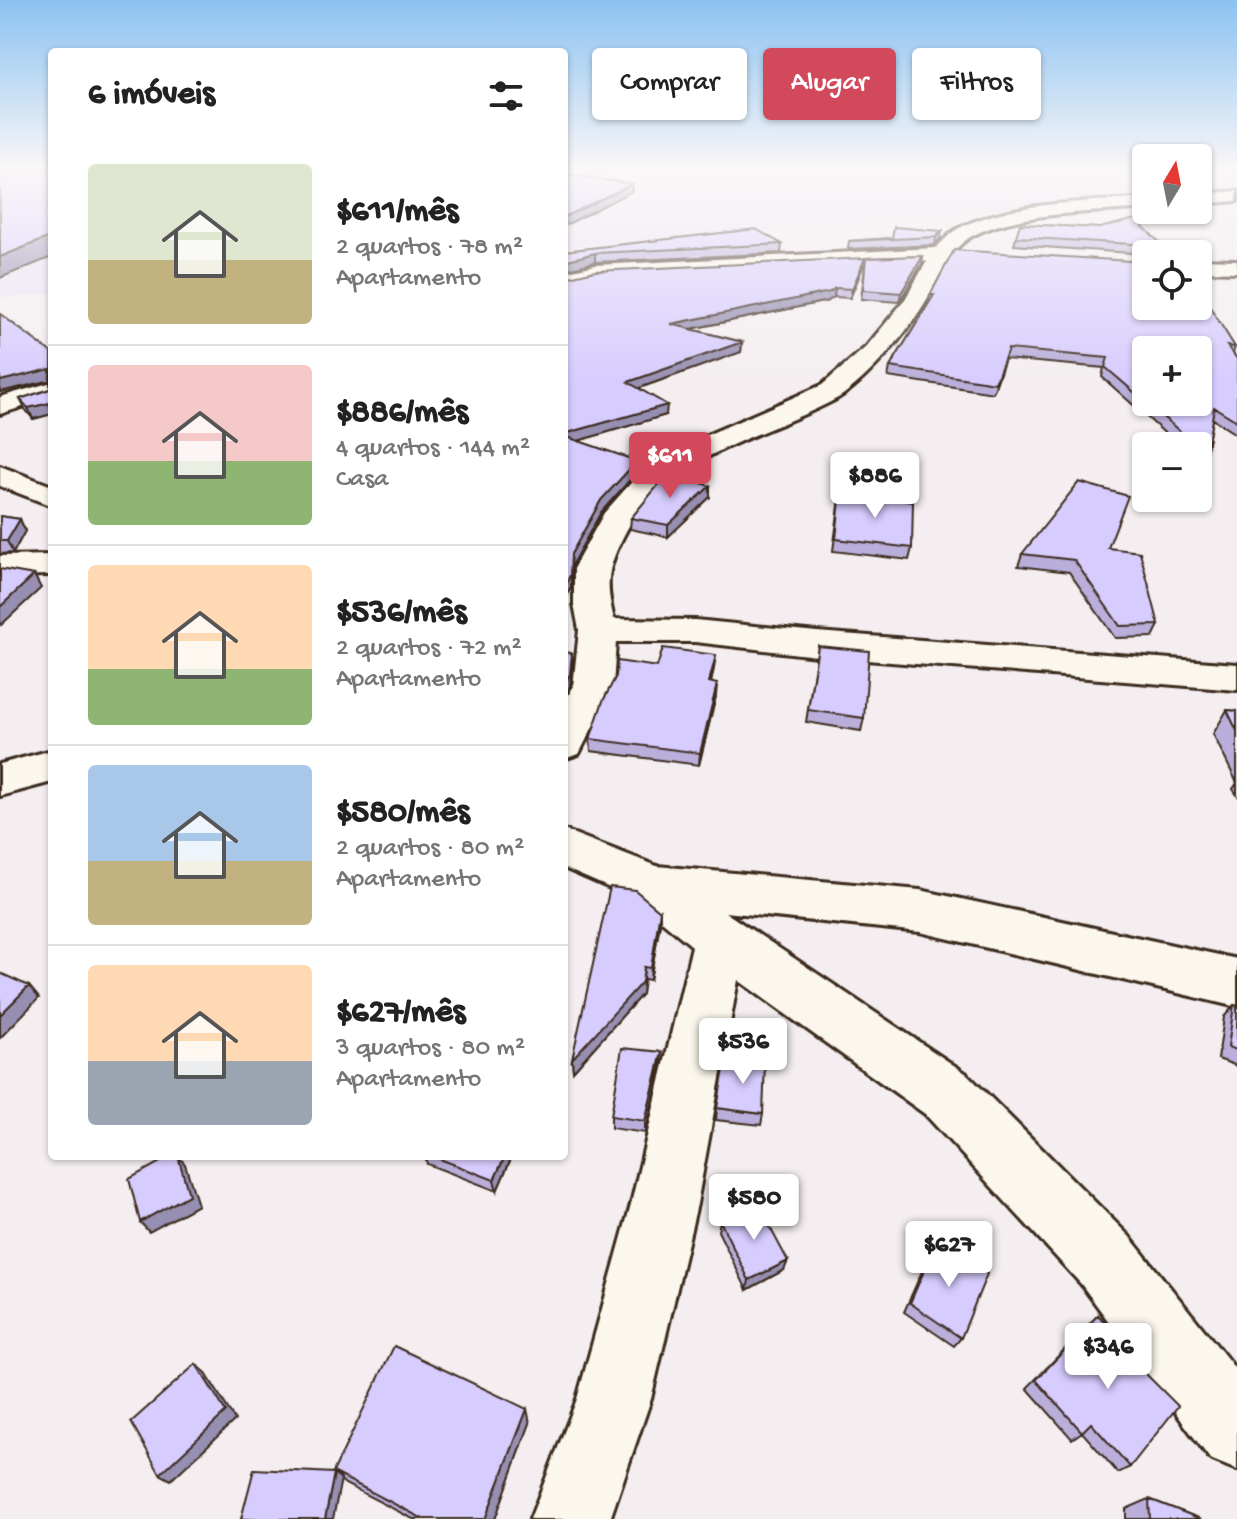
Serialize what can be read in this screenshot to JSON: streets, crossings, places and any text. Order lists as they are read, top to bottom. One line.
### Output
{"north":"top","page":{"chip":["Comprar","Alugar","Filtros"],"heading":"6 imóveis","map_buttons":["+","−"],"list":[{"name":"$611/mês","note":"2 quartos · 78 m² · Apartamento"},{"name":"$886/mês","note":"4 quartos · 144 m² · Casa"},{"name":"$536/mês","note":"2 quartos · 72 m² · Apartamento"},{"name":"$580/mês","note":"2 quartos · 80 m² · Apartamento"},{"name":"$627/mês","note":"3 quartos · 80 m² · Apartamento"}],"price":["$611","$886","$536","$580","$627","$346"]}}
